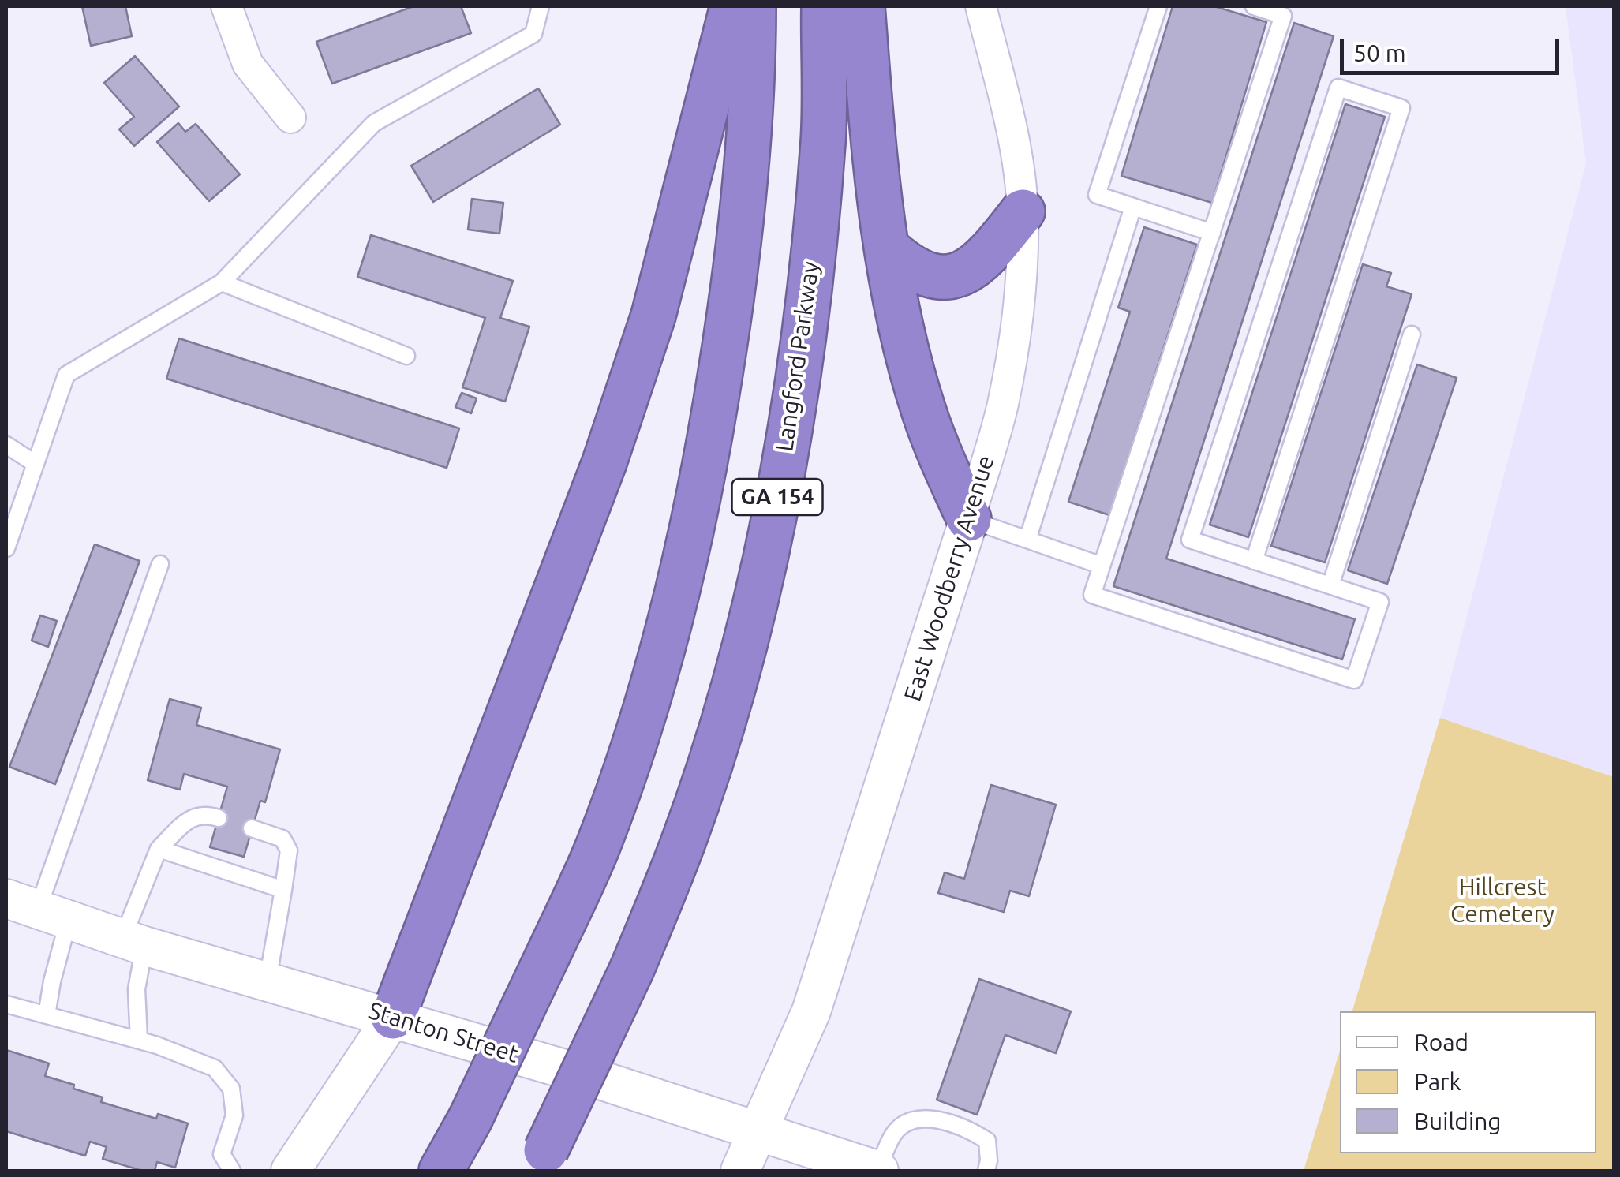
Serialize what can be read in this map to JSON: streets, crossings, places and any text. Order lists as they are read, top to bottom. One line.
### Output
{"streets":{"highway":["Langford Parkway","GA 154"],"street":["East Woodberry Avenue","Stanton Street"]},"crossings":[["East Woodberry Avenue","Stanton Street"]],"parks":["Hillcrest Cemetery"],"legend":["Road","Park","Building"],"scale_bar":"50 m"}
